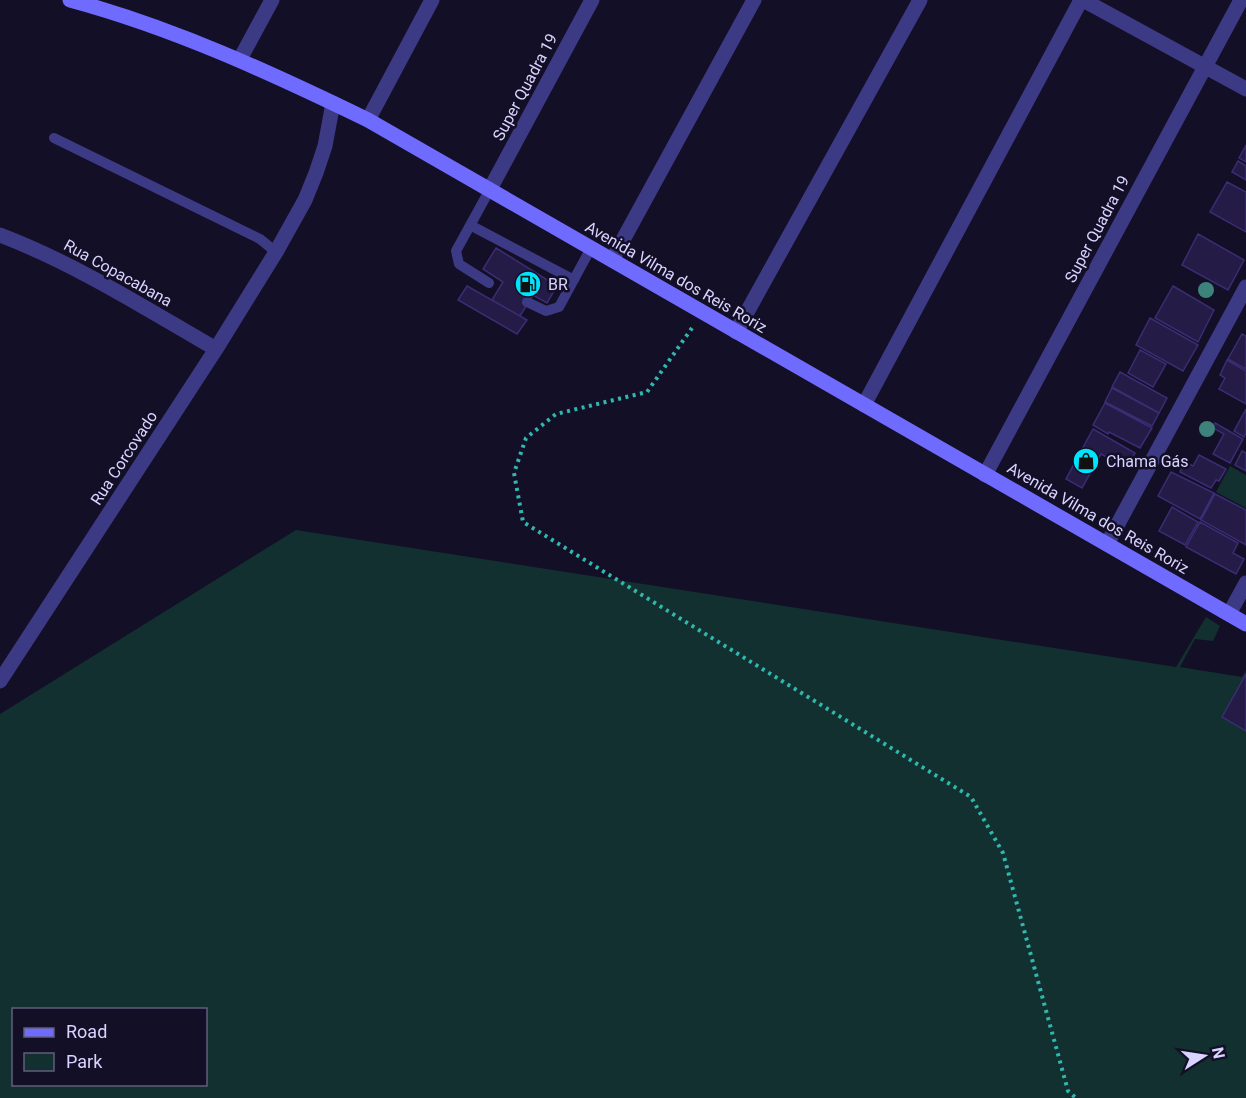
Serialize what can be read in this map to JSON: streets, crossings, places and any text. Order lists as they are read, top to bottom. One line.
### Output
{"streets":{"main road":["Avenida Vilma dos Reis Roriz"],"street":["Super Quadra 19","Rua Copacabana","Rua Corcovado"]},"crossings":[["Super Quadra 19","Avenida Vilma dos Reis Roriz"],["Rua Copacabana","Rua Corcovado"],["Avenida Vilma dos Reis Roriz","Rua Corcovado"]],"places":{"fuel station":["BR"],"shop":["Chama Gás"]},"legend":["Road","Park"],"north":"right"}
